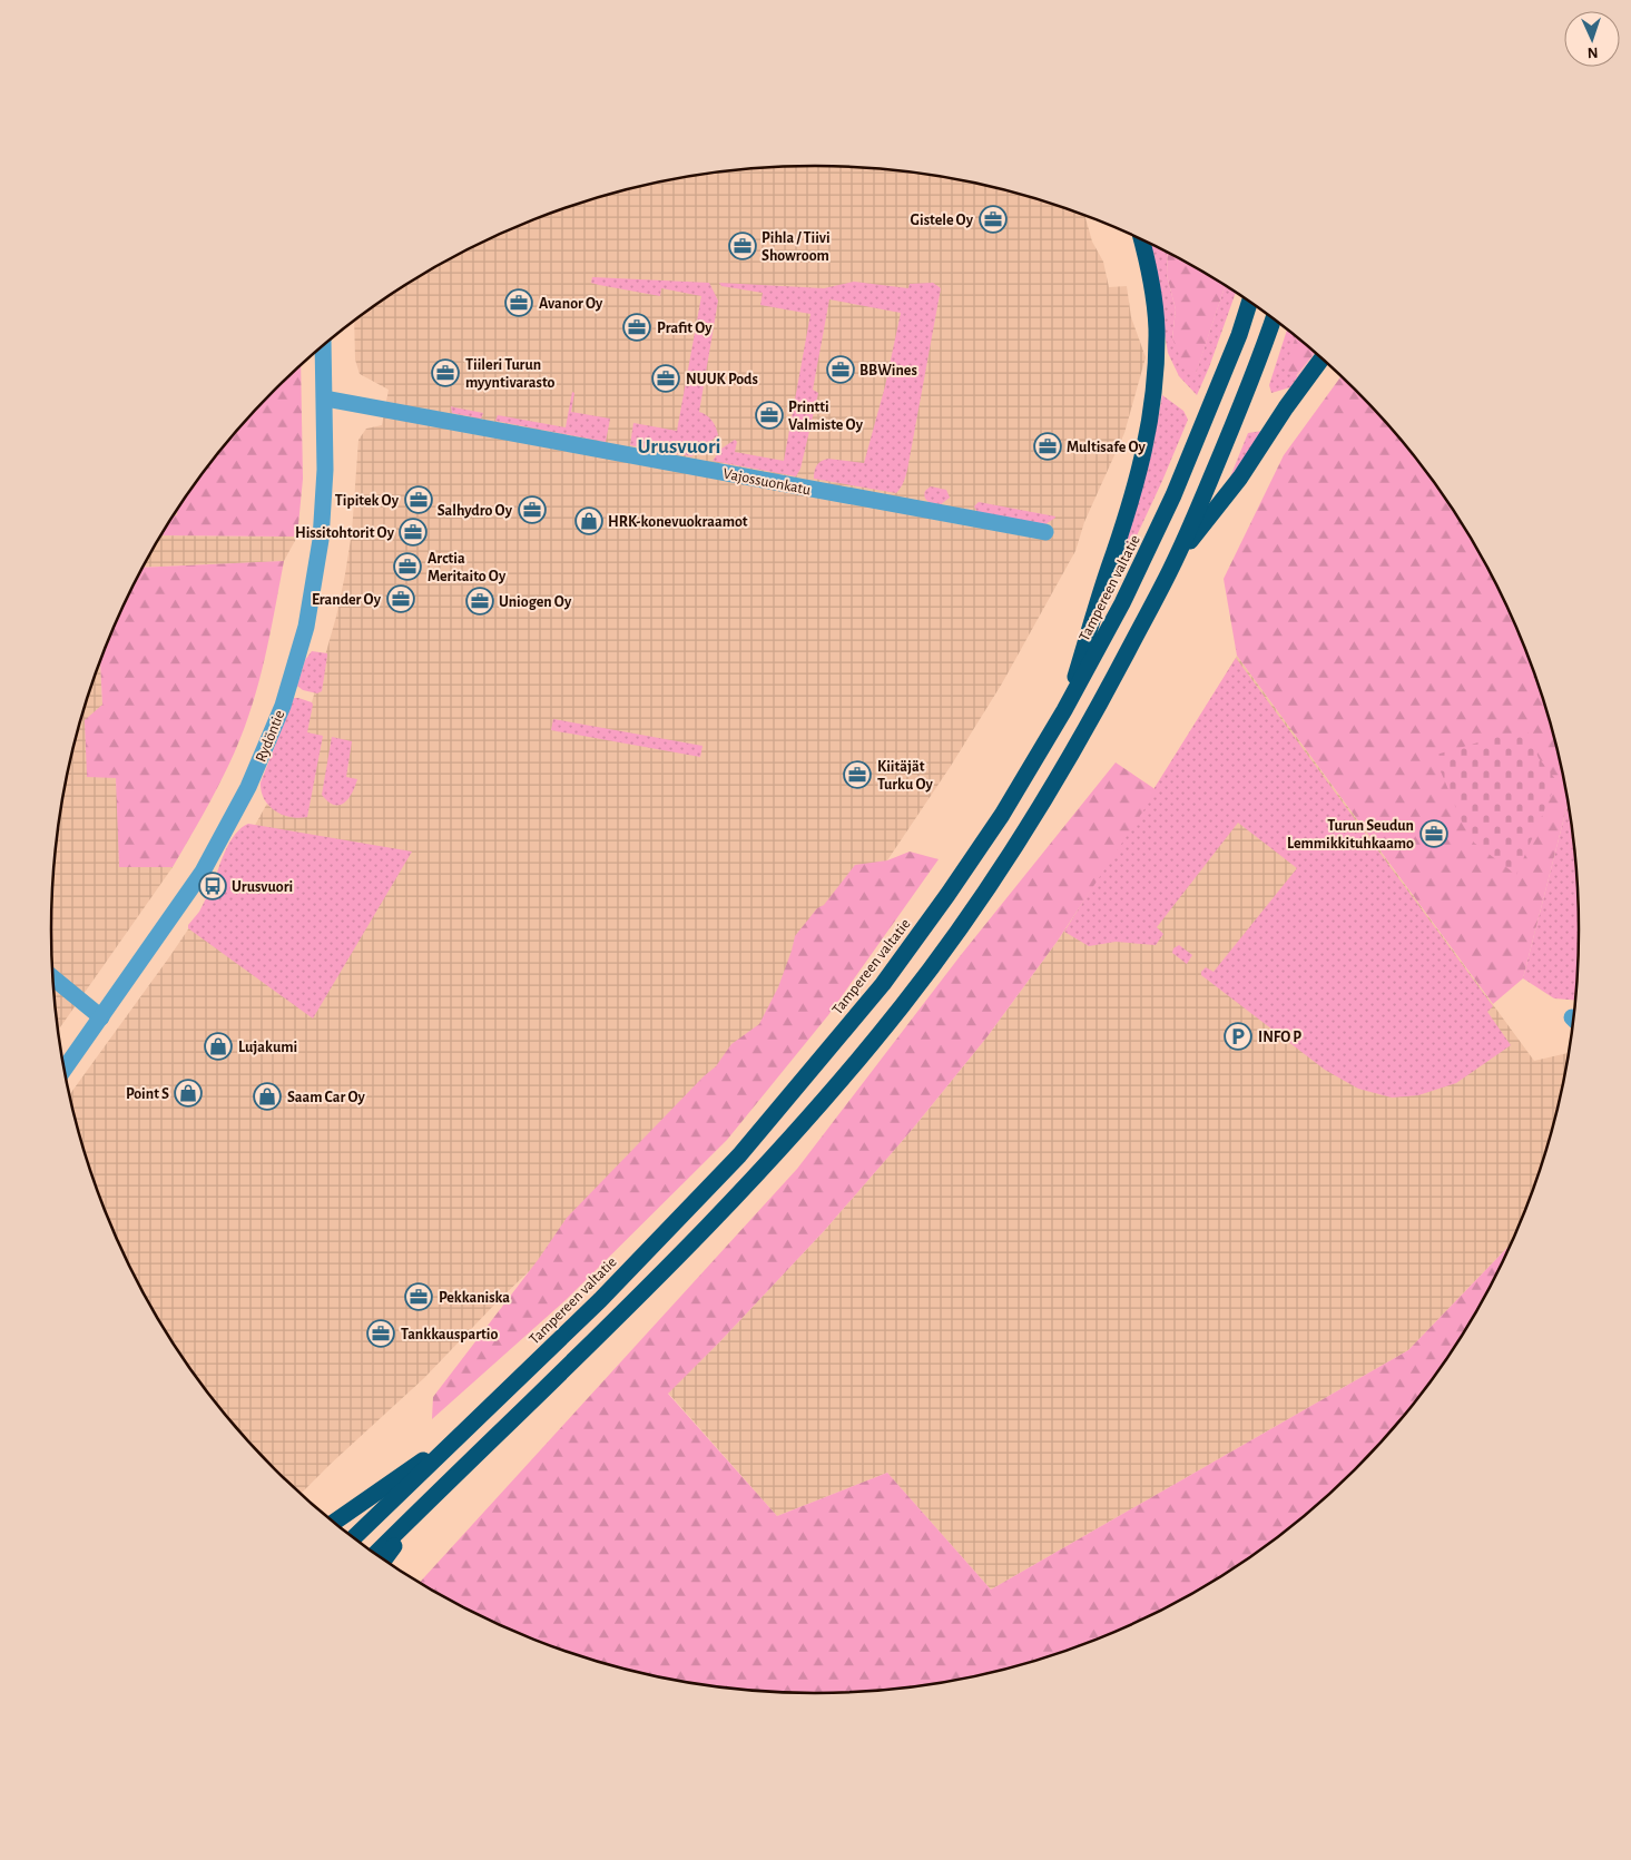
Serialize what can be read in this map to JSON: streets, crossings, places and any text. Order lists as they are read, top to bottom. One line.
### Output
{"streets":{"highway":["Tampereen valtatie"],"street":["Vajossuonkatu","Rydöntie"]},"crossings":[["Vajossuonkatu","Rydöntie"]],"districts":["Urusvuori"],"places":{"office":["Gistele Oy","Pihla / Tiivi Showroom","Avanor Oy","Prafit Oy","BBWines","Tiileri Turun myyntivarasto","NUUK Pods","Printti Valmiste Oy","Multisafe Oy","Tipitek Oy","Salhydro Oy","Hissitohtorit Oy","Arctia Meritaito Oy","Erander Oy","Uniogen Oy","Kiitäjät Turku Oy","Turun Seudun Lemmikkituhkaamo","Pekkaniska","Tankkauspartio"],"shop":["HRK-konevuokraamot","Lujakumi","Point S","Saam Car Oy"],"bus stop":["Urusvuori"],"parking":["INFO P"]},"north":"bottom"}
